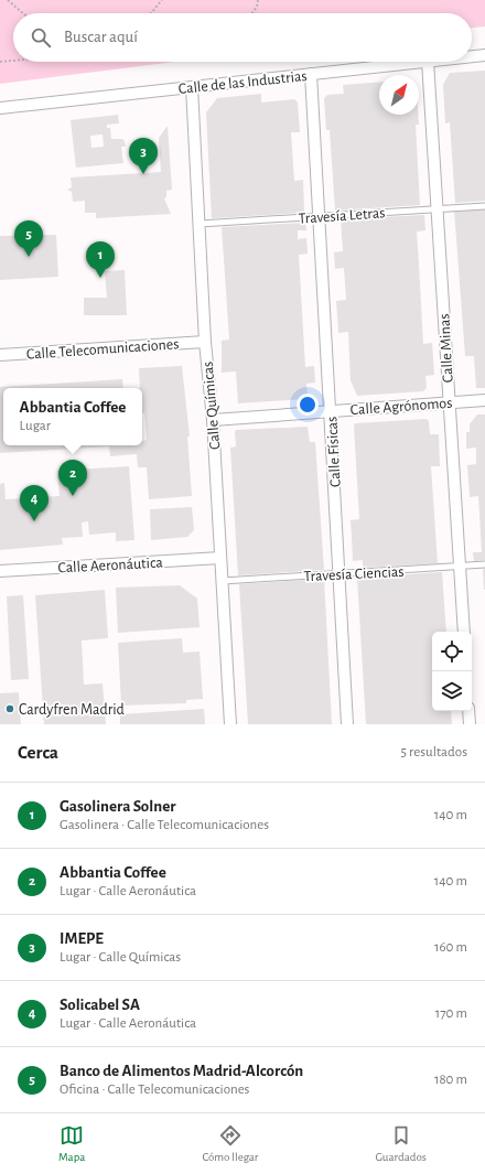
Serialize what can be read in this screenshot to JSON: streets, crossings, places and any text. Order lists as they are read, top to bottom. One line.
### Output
{"streets":{"street":["Calle de las Industrias","Calle Telecomunicaciones","Calle Minas","Calle Químicas","Calle Agrónomos","Calle Físicas","Calle Aeronáutica"],"lane":["Travesía Letras","Travesía Ciencias"]},"crossings":[["Calle de las Industrias","Calle Químicas"],["Calle de las Industrias","Calle Físicas"],["Travesía Letras","Calle Minas"],["Travesía Letras","Calle Químicas"],["Travesía Letras","Calle Físicas"],["Calle Telecomunicaciones","Calle Químicas"],["Calle Minas","Calle Agrónomos"],["Calle Minas","Travesía Ciencias"],["Calle Químicas","Calle Agrónomos"],["Calle Químicas","Calle Aeronáutica"],["Calle Químicas","Travesía Ciencias"],["Calle Agrónomos","Calle Físicas"],["Calle Físicas","Travesía Ciencias"]],"places":["Cardyfren Madrid"],"north":"top right","page":{"search":"Buscar aquí","pins":["3","5","1","2","4"],"popup":["Abbantia Coffee","Lugar"],"heading":["Cerca","5 resultados"],"list":[{"mark":"1","name":"Gasolinera Solner","note":"Gasolinera · Calle Telecomunicaciones","value":"140 m"},{"mark":"2","name":"Abbantia Coffee","note":"Lugar · Calle Aeronáutica","value":"140 m"},{"mark":"3","name":"IMEPE","note":"Lugar · Calle Químicas","value":"160 m"},{"mark":"4","name":"Solicabel SA","note":"Lugar · Calle Aeronáutica","value":"170 m"},{"mark":"5","name":"Banco de Alimentos Madrid-Alcorcón","note":"Oficina · Calle Telecomunicaciones","value":"180 m"}],"nav":["Mapa","Cómo llegar","Guardados"]}}
